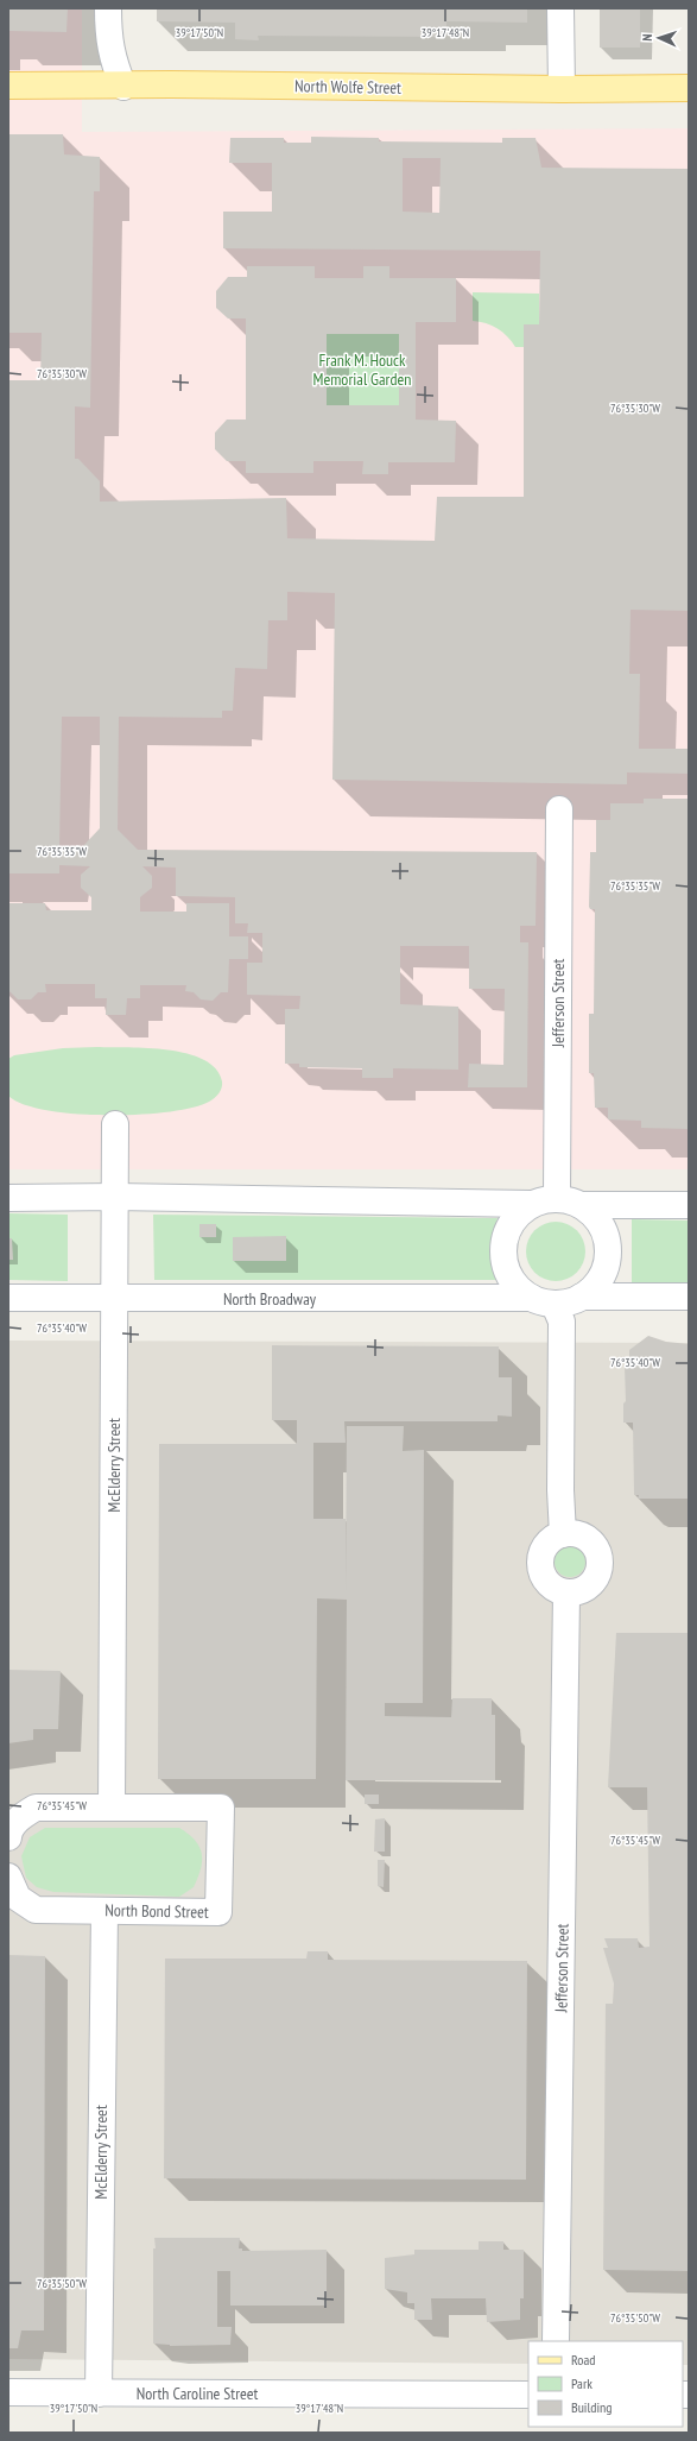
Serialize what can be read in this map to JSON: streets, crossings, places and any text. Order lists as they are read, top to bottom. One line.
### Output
{"streets":{"main road":["North Wolfe Street"],"street":["Jefferson Street","North Broadway","McElderry Street","North Bond Street","North Caroline Street"]},"crossings":[["Jefferson Street","North Broadway"],["North Broadway","McElderry Street"],["McElderry Street","North Bond Street"],["McElderry Street","North Caroline Street"]],"parks":["Frank M. Houck Memorial Garden"],"legend":["Road","Park","Building"],"north":"left","coordinates":["39°17'50\"N","39°17'48\"N","76°35'30\"W","76°35'35\"W","76°35'40\"W","76°35'45\"W","76°35'50\"W"]}
